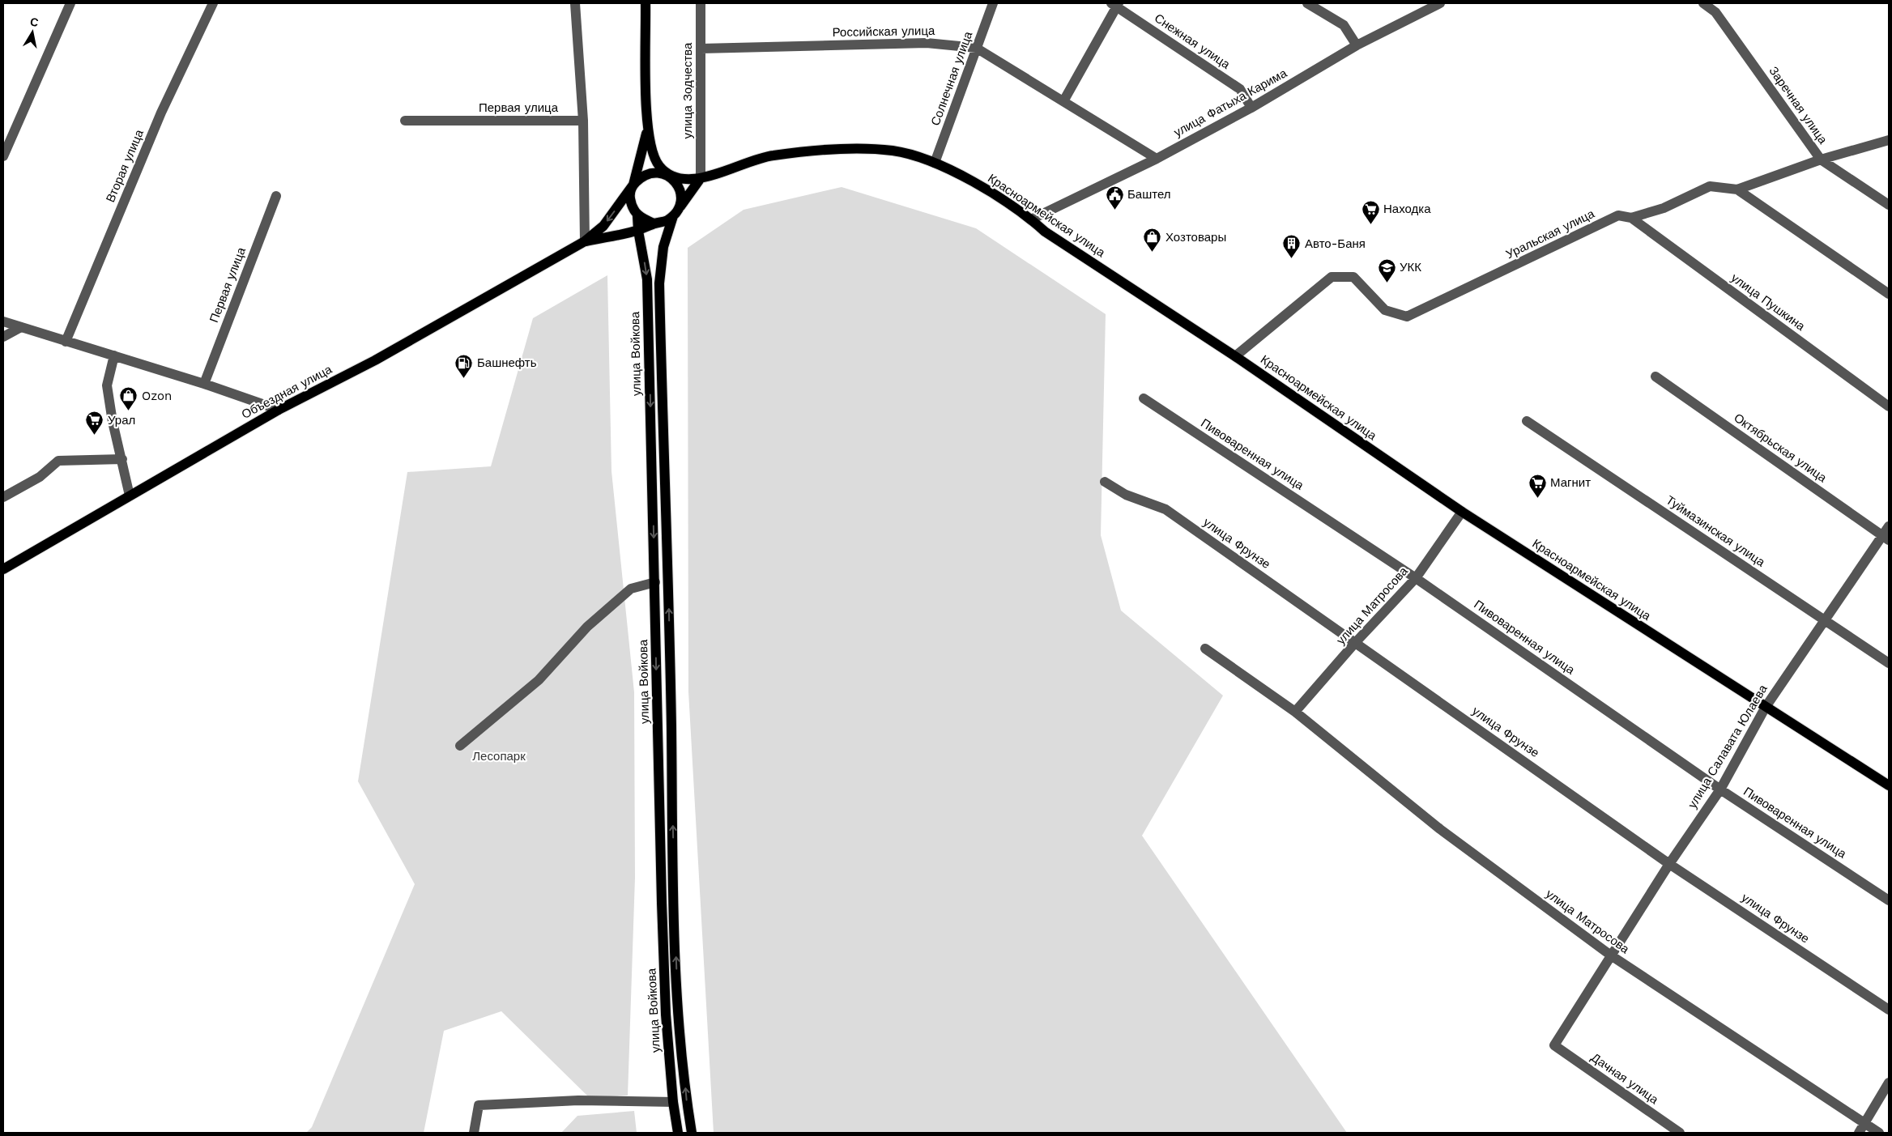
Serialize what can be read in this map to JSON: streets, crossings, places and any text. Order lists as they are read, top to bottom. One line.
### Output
{"streets":{"main road":["Красноармейская улица","улица Войкова","Объездная улица"],"street":["Российская улица","Снежная улица","Солнечная улица","улица Зодчества","улица Фатыха Карима","Заречная улица","Первая улица","Вторая улица","Уральская улица","улица Пушкина","Октябрьская улица","Пивоваренная улица","Туймазинская улица","улица Фрунзе","улица Матросова","улица Салавата Юлаева","Дачная улица"]},"crossings":[["Российская улица","Солнечная улица"],["Российская улица","улица Зодчества"],["Российская улица","улица Фатыха Карима"],["Снежная улица","улица Фатыха Карима"],["Солнечная улица","Красноармейская улица"],["улица Зодчества","Красноармейская улица"],["улица Фатыха Карима","Красноармейская улица"],["Красноармейская улица","Уральская улица"],["Красноармейская улица","улица Войкова"],["Красноармейская улица","улица Матросова"],["Красноармейская улица","улица Салавата Юлаева"],["Уральская улица","улица Пушкина"],["Октябрьская улица","улица Салавата Юлаева"],["Пивоваренная улица","улица Матросова"],["Пивоваренная улица","улица Салавата Юлаева"],["Туймазинская улица","улица Салавата Юлаева"],["улица Фрунзе","улица Матросова"],["улица Фрунзе","улица Салавата Юлаева"],["улица Матросова","улица Салавата Юлаева"],["улица Салавата Юлаева","Дачная улица"]],"parks":["Лесопарк"],"places":{"public building":["Баштел"],"supermarket":["Находка","Урал","Магнит"],"shop":["Хозтовары","Ozon"],"building":["Авто-Баня"],"school or university":["УКК"],"fuel station":["Башнефть"]},"north":"top"}
